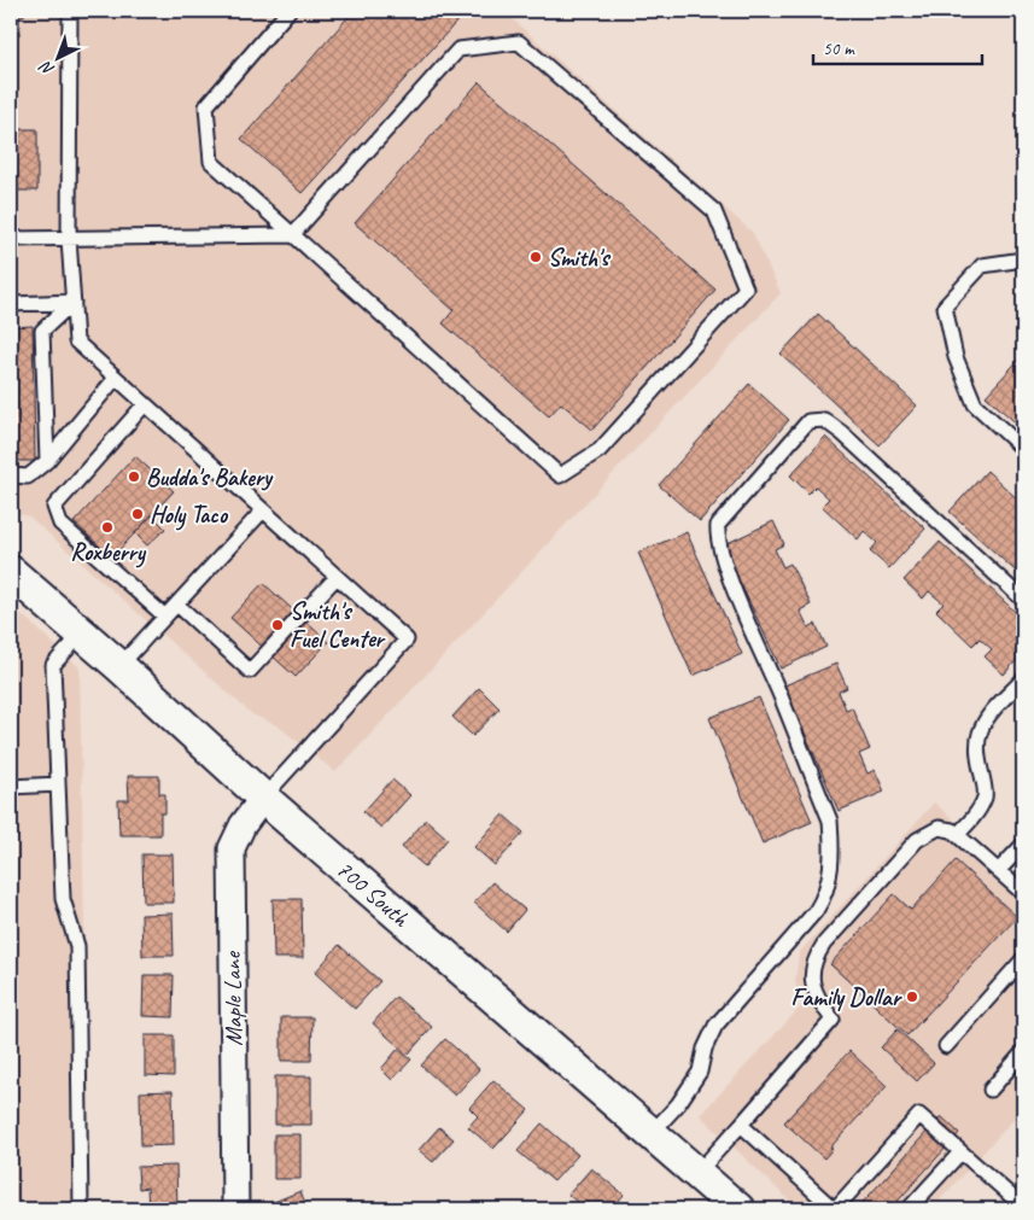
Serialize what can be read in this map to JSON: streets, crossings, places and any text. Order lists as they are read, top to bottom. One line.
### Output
{"streets":{"street":["700 South","Maple Lane"]},"crossings":[["700 South","Maple Lane"]],"places":["Smith's","Budda's Bakery","Holy Taco","Roxberry","Smith's Fuel Center","Family Dollar"],"scale_bar":"50 m","north":"bottom left"}
